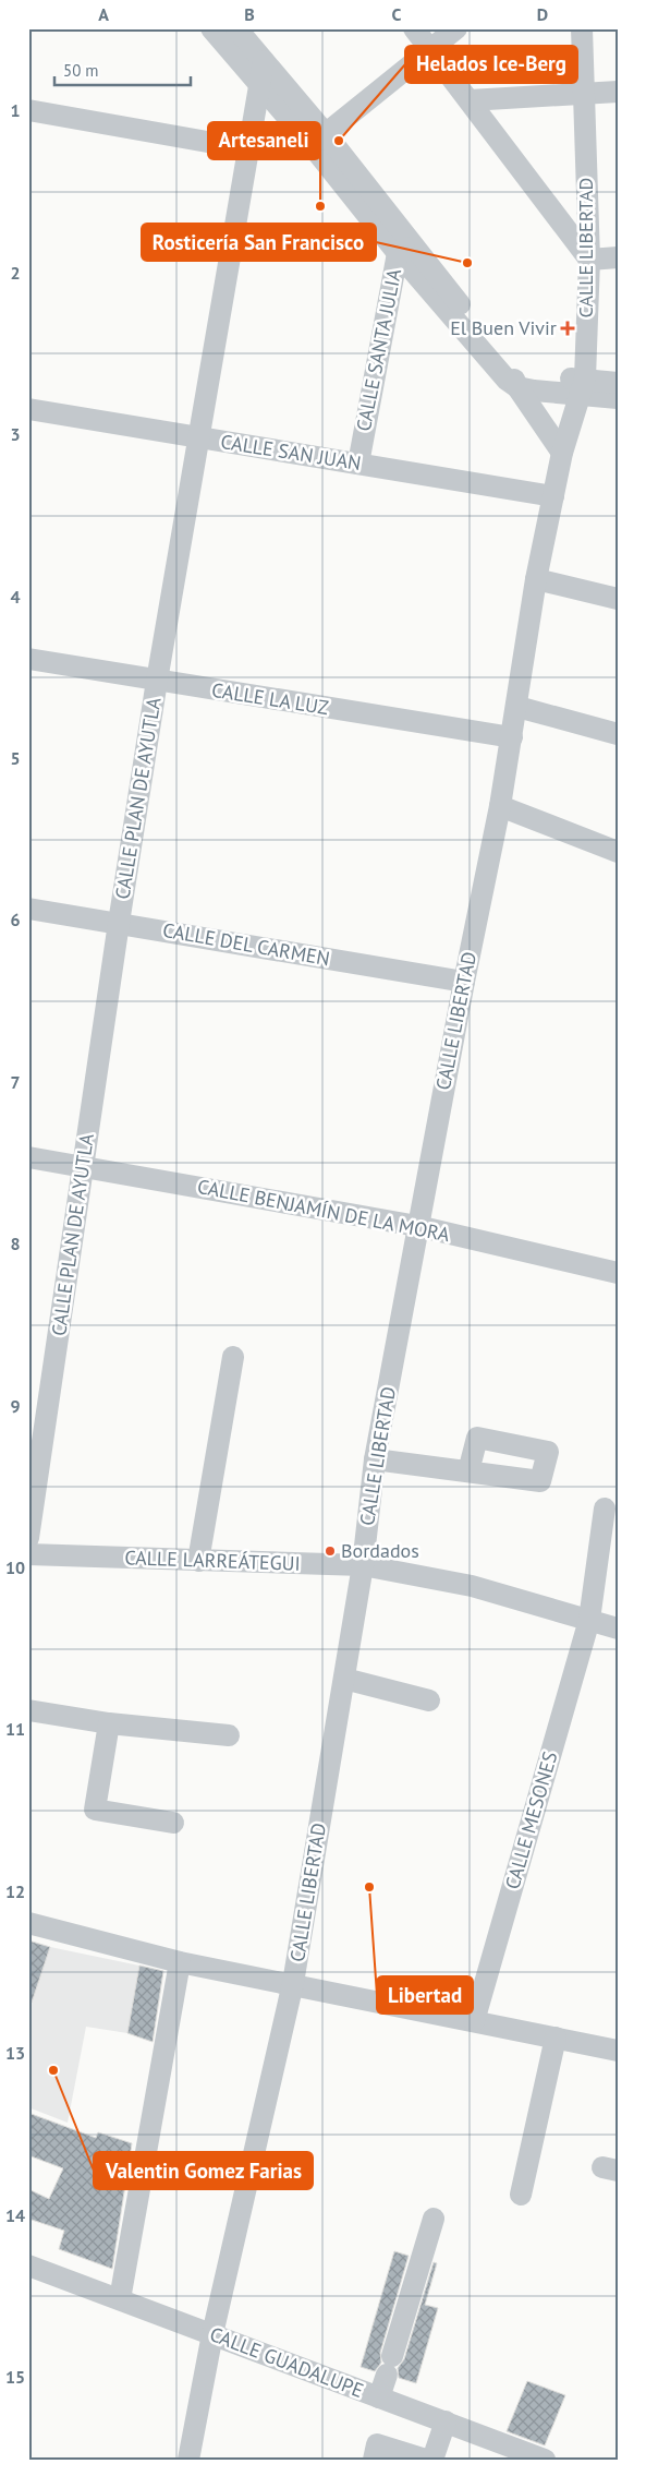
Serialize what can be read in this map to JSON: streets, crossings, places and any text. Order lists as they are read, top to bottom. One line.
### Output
{"streets":{"street":["CALLE LIBERTAD","CALLE SANTA JULIA","CALLE SAN JUAN","CALLE LA LUZ","CALLE PLAN DE AYUTLA","CALLE DEL CARMEN","CALLE BENJAMÍN DE LA MORA","CALLE LARREÁTEGUI","CALLE MESONES","CALLE GUADALUPE"]},"crossings":[["CALLE LIBERTAD","CALLE SAN JUAN"],["CALLE LIBERTAD","CALLE LA LUZ"],["CALLE LIBERTAD","CALLE DEL CARMEN"],["CALLE LIBERTAD","CALLE BENJAMÍN DE LA MORA"],["CALLE LIBERTAD","CALLE LARREÁTEGUI"],["CALLE LIBERTAD","CALLE GUADALUPE"],["CALLE SANTA JULIA","CALLE SAN JUAN"],["CALLE SAN JUAN","CALLE PLAN DE AYUTLA"],["CALLE LA LUZ","CALLE PLAN DE AYUTLA"],["CALLE PLAN DE AYUTLA","CALLE DEL CARMEN"],["CALLE PLAN DE AYUTLA","CALLE BENJAMÍN DE LA MORA"],["CALLE LARREÁTEGUI","CALLE MESONES"]],"places":{"other":["Helados Ice-Berg","Artesaneli","Rosticería San Francisco","Bordados","Libertad","Valentin Gomez Farias"],"health":["El Buen Vivir"]},"scale_bar":"50 m","grid":{"columns":["A","B","C","D"],"rows":["1","2","3","4","5","6","7","8","9","10","11","12","13","14","15"]}}
